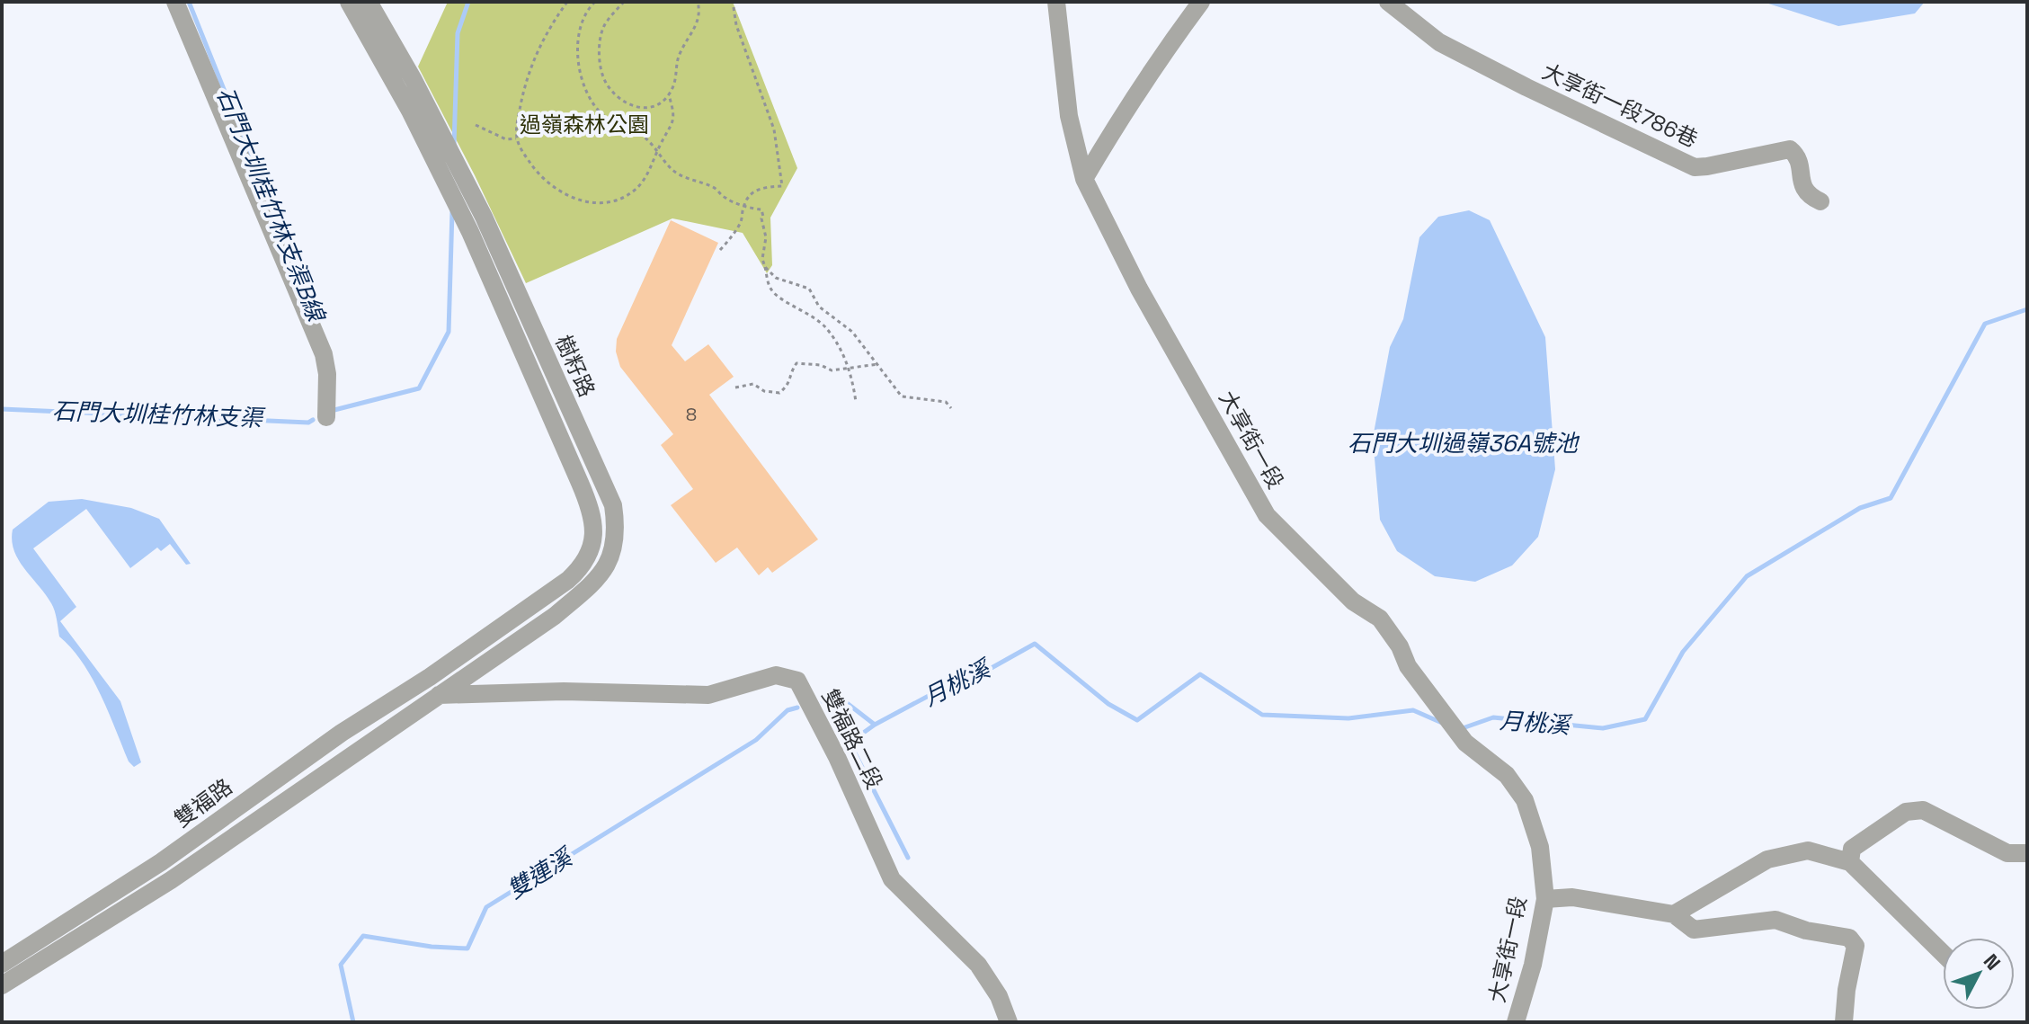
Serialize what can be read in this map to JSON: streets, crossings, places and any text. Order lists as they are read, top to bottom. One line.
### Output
{"streets":{"street":["大享街一段786巷","樹籽路","大享街一段","雙福路二段","雙福路"]},"crossings":[["樹籽路","雙福路二段"],["樹籽路","雙福路"]],"water":["石門大圳桂竹林支渠B線","石門大圳桂竹林支渠","石門大圳過嶺36A號池","月桃溪","雙連溪"],"parks":["過嶺森林公園"],"house_numbers":["8"],"north":"top right"}
